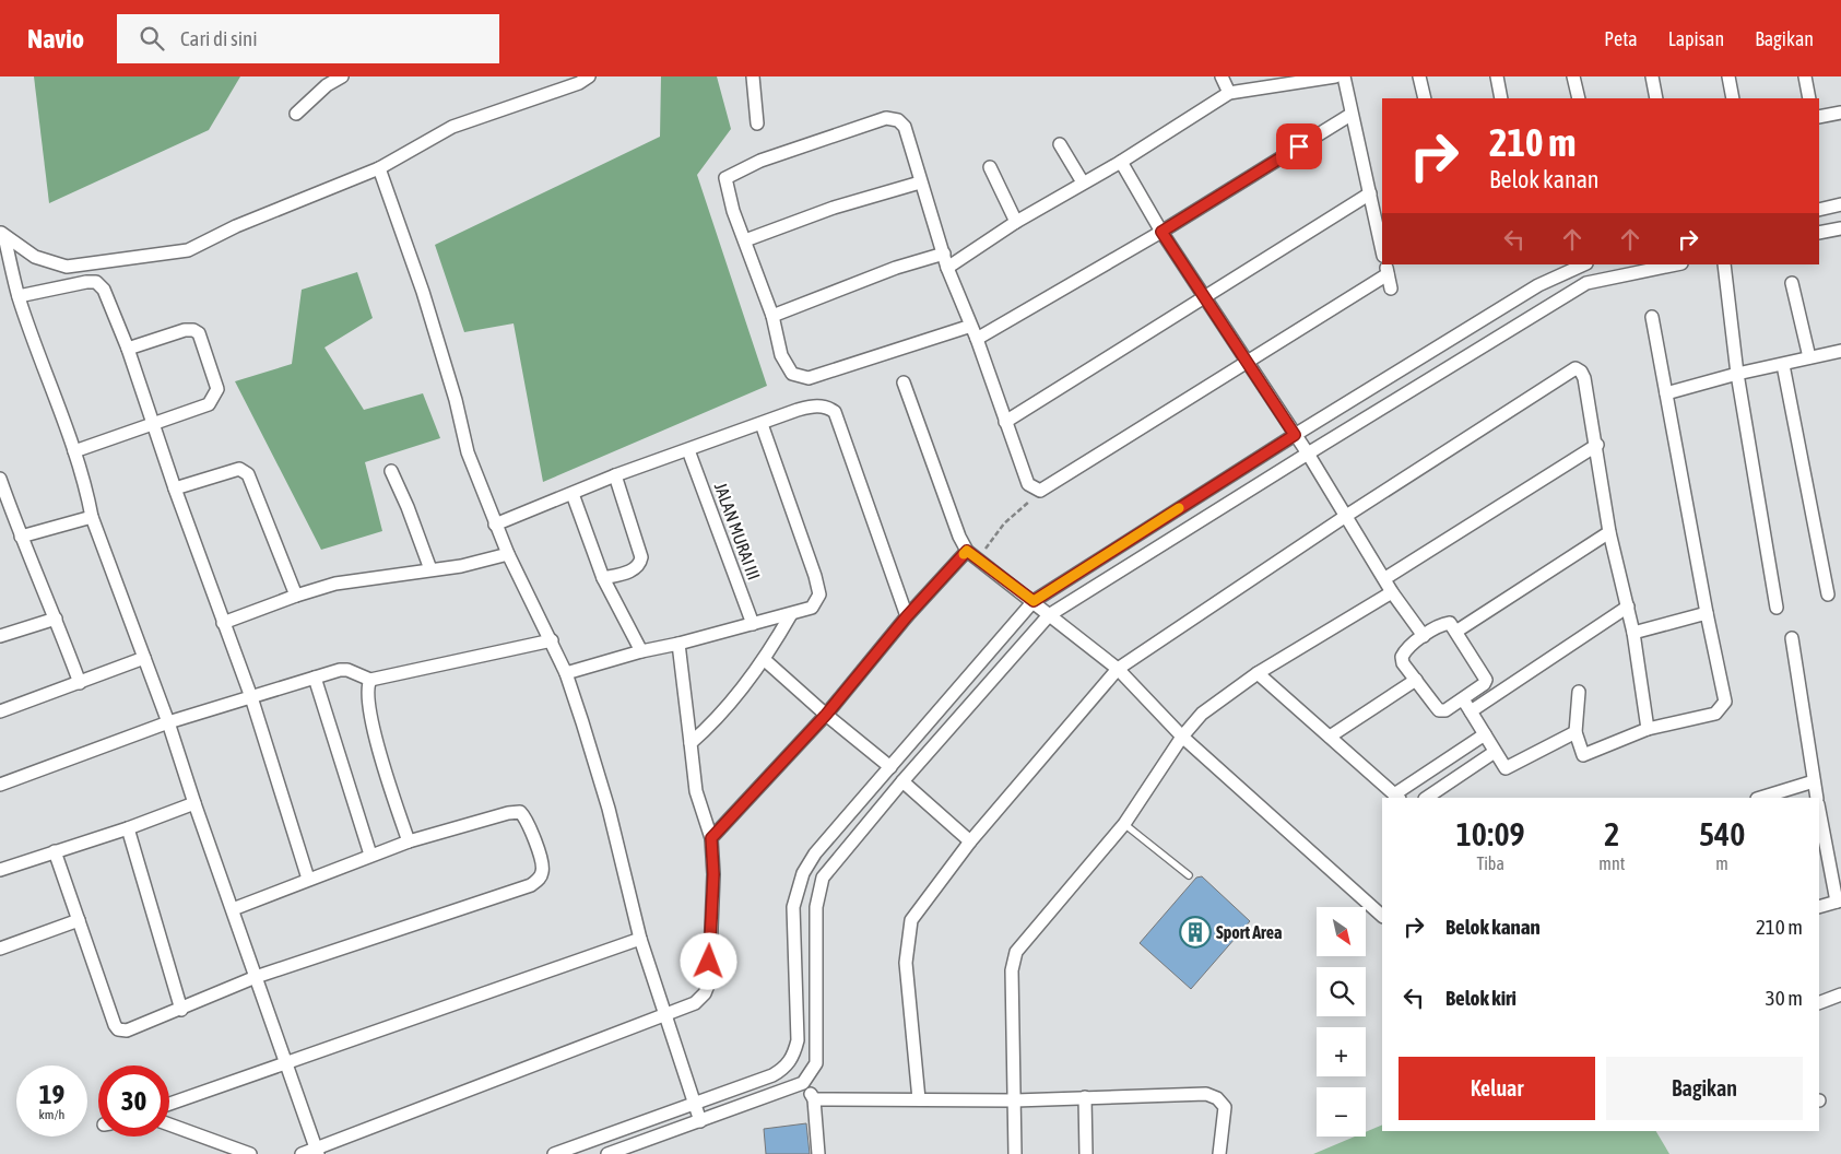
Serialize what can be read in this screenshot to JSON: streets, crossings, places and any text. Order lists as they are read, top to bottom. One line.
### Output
{"streets":{"street":["JALAN MURAI III"]},"places":{"building":["Sport Area"]},"north":"bottom right","page":{"header":"Navio","search":"Cari di sini","nav":["Peta","Lapisan","Bagikan"],"turn":["210 m","Belok kanan"],"eta":["10:09","Tiba","2","mnt","540","m"],"list":[{"name":"Belok kanan","value":"210 m"},{"name":"Belok kiri","value":"30 m"}],"map_buttons":["+","−"],"buttons":["Keluar","Bagikan"],"speed":"19 km/h","limit":"30"}}
